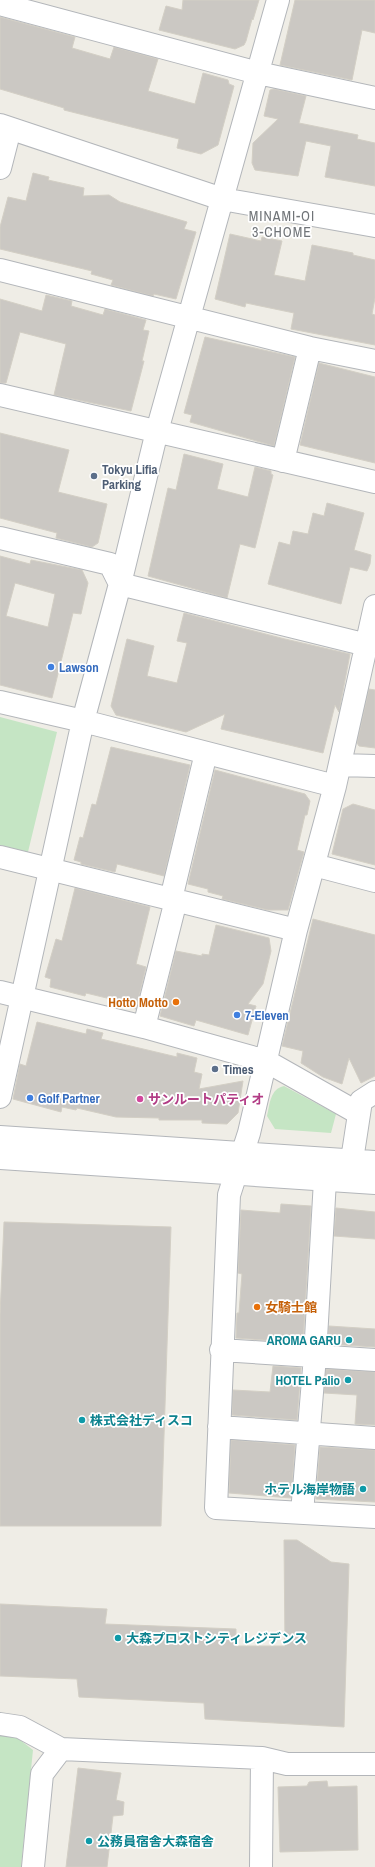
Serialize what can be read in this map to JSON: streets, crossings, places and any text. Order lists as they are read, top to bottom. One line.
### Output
{"districts":["MINAMI-OI 3-CHOME"],"places":["Tokyu Lifia Parking","Lawson","Hotto Motto","7-Eleven","Times","Golf Partner","サンルートパティオ","女騎士館","AROMA GARU","HOTEL Palio","株式会社ディスコ","ホテル海岸物語","大森プロストシティレジデンス","公務員宿舎大森宿舎"]}
